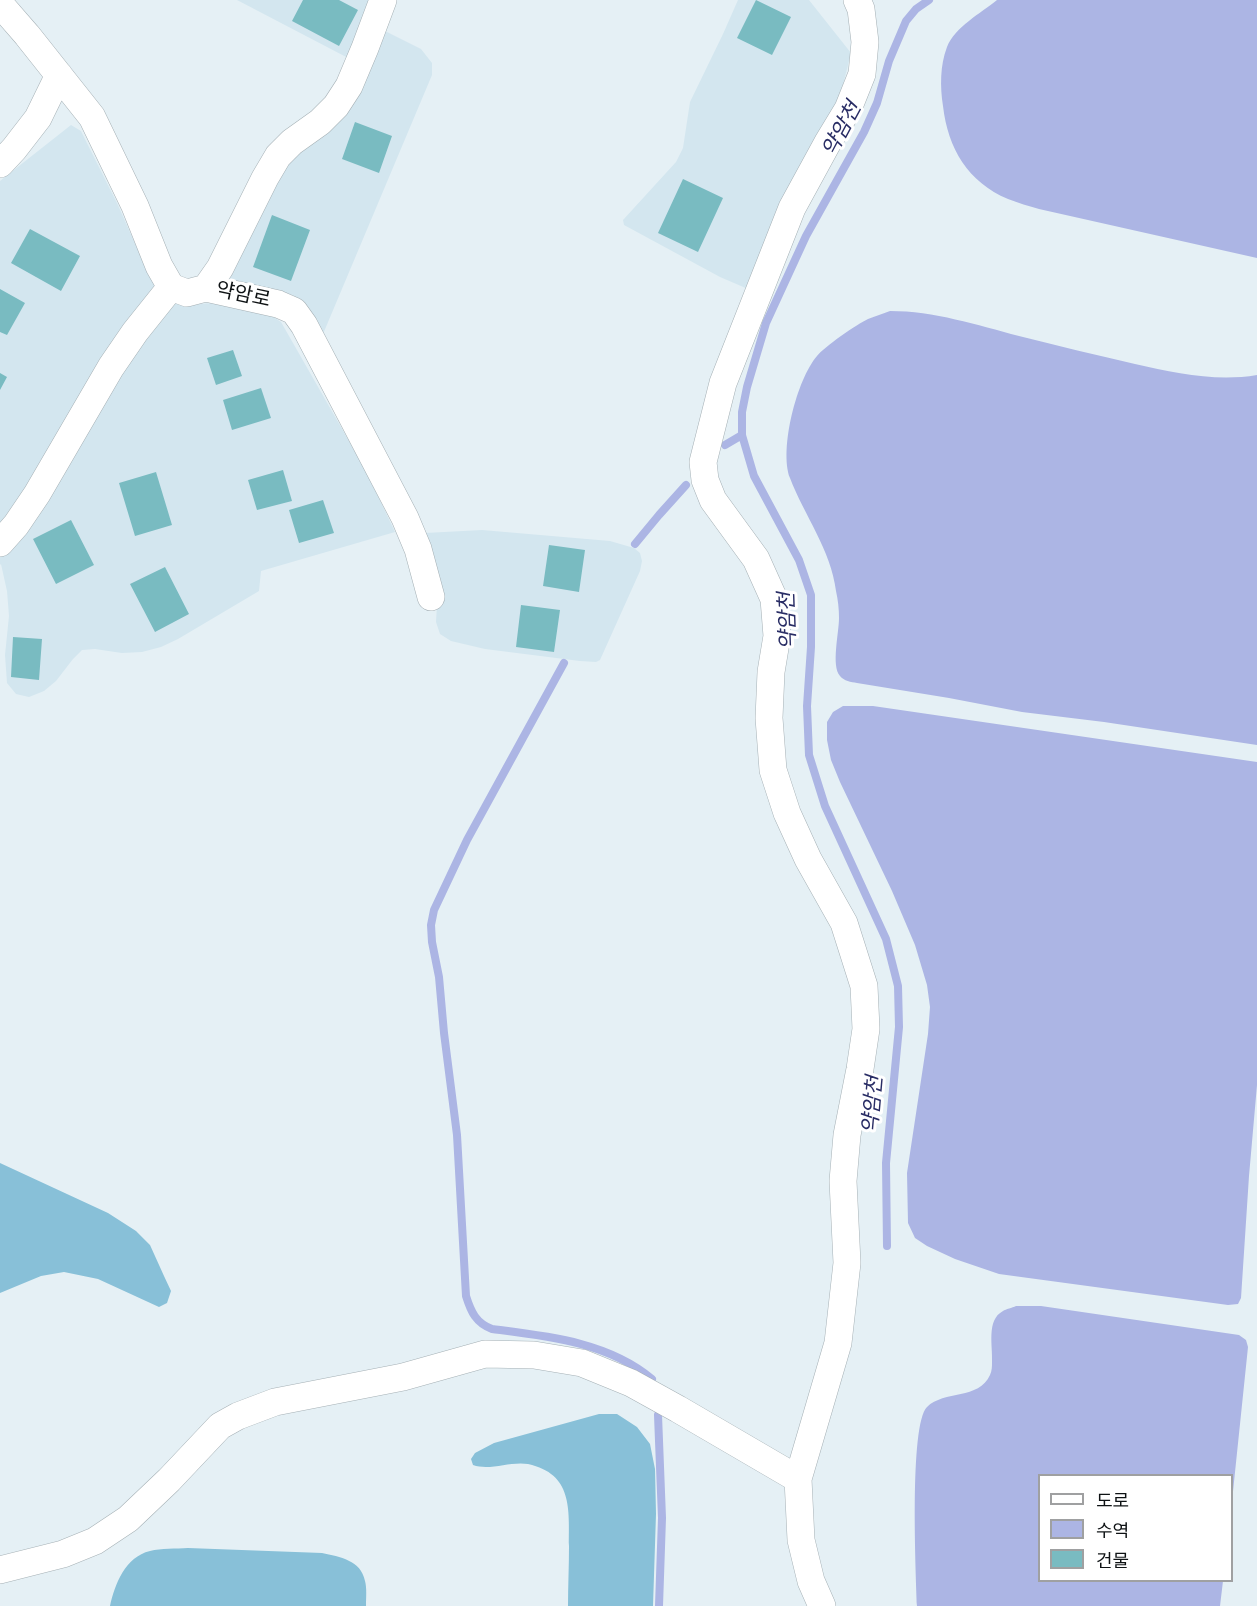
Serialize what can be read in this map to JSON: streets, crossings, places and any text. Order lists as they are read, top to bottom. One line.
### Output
{"streets":{"street":["약암로"]},"water":["약암천"],"legend":["도로","수역","건물"]}
